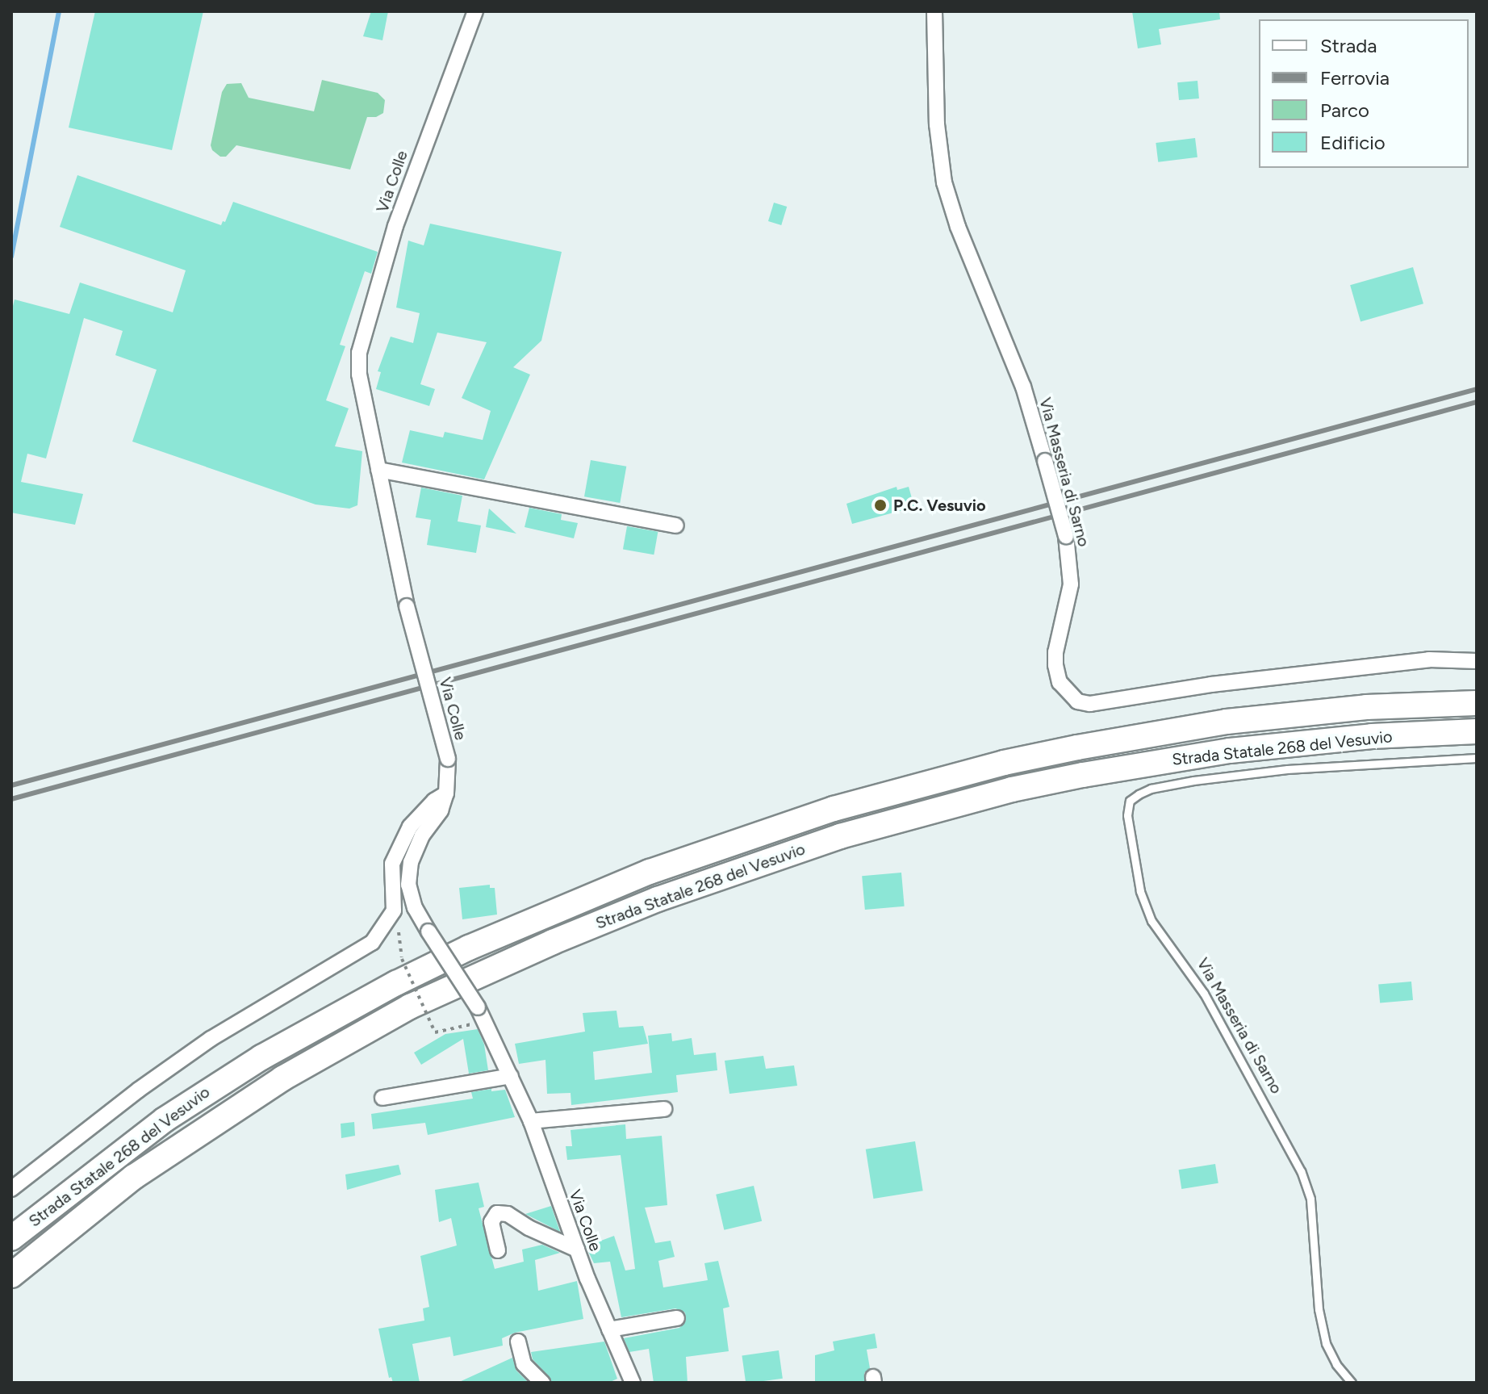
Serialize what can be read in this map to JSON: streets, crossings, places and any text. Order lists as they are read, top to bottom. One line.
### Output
{"streets":{"highway":["Strada Statale 268 del Vesuvio"],"street":["Via Colle","Via Masseria di Sarno"]},"places":["P.C. Vesuvio"],"legend":["Strada","Ferrovia","Parco","Edificio"]}
